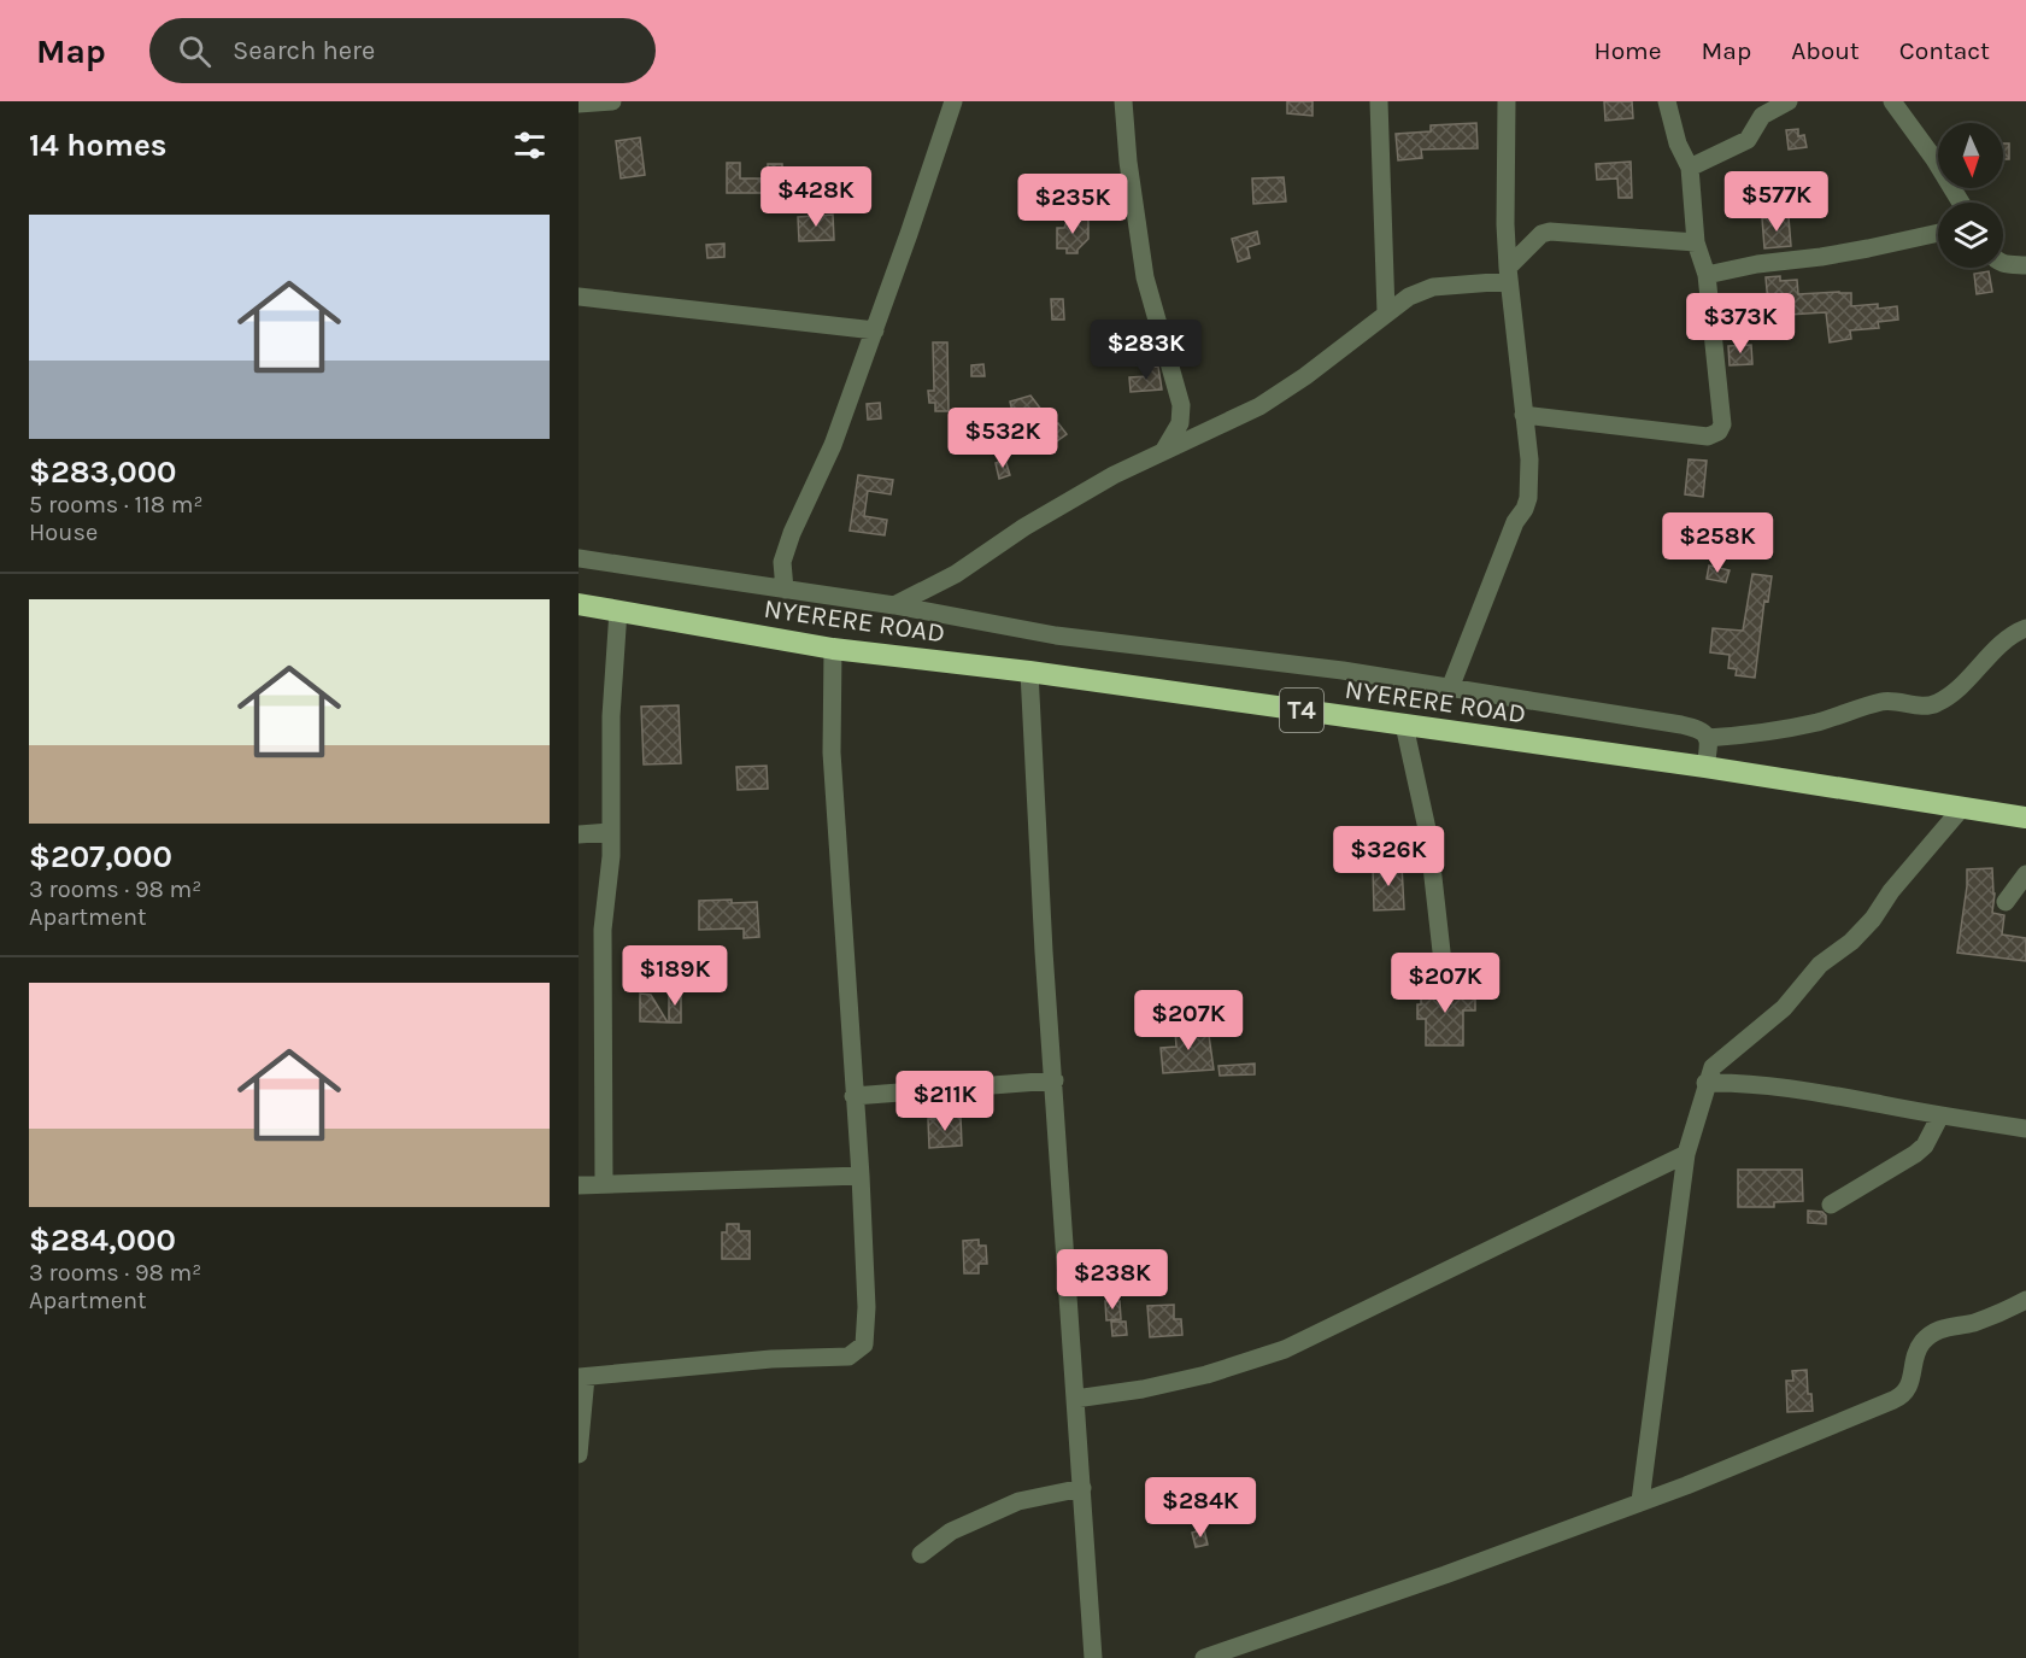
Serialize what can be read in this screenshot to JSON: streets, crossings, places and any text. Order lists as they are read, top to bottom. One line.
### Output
{"streets":{"highway":["NYERERE ROAD","T4"]},"north":"bottom","page":{"header":"Map","search":"Search here","nav":["Home","Map","About","Contact"],"heading":"14 homes","price":["$428K","$577K","$235K","$373K","$283K","$532K","$258K","$326K","$189K","$207K","$207K","$211K","$238K","$284K"],"list":[{"name":"$283,000","note":"5 rooms · 118 m² · House"},{"name":"$207,000","note":"3 rooms · 98 m² · Apartment"},{"name":"$284,000","note":"3 rooms · 98 m² · Apartment"}]}}
